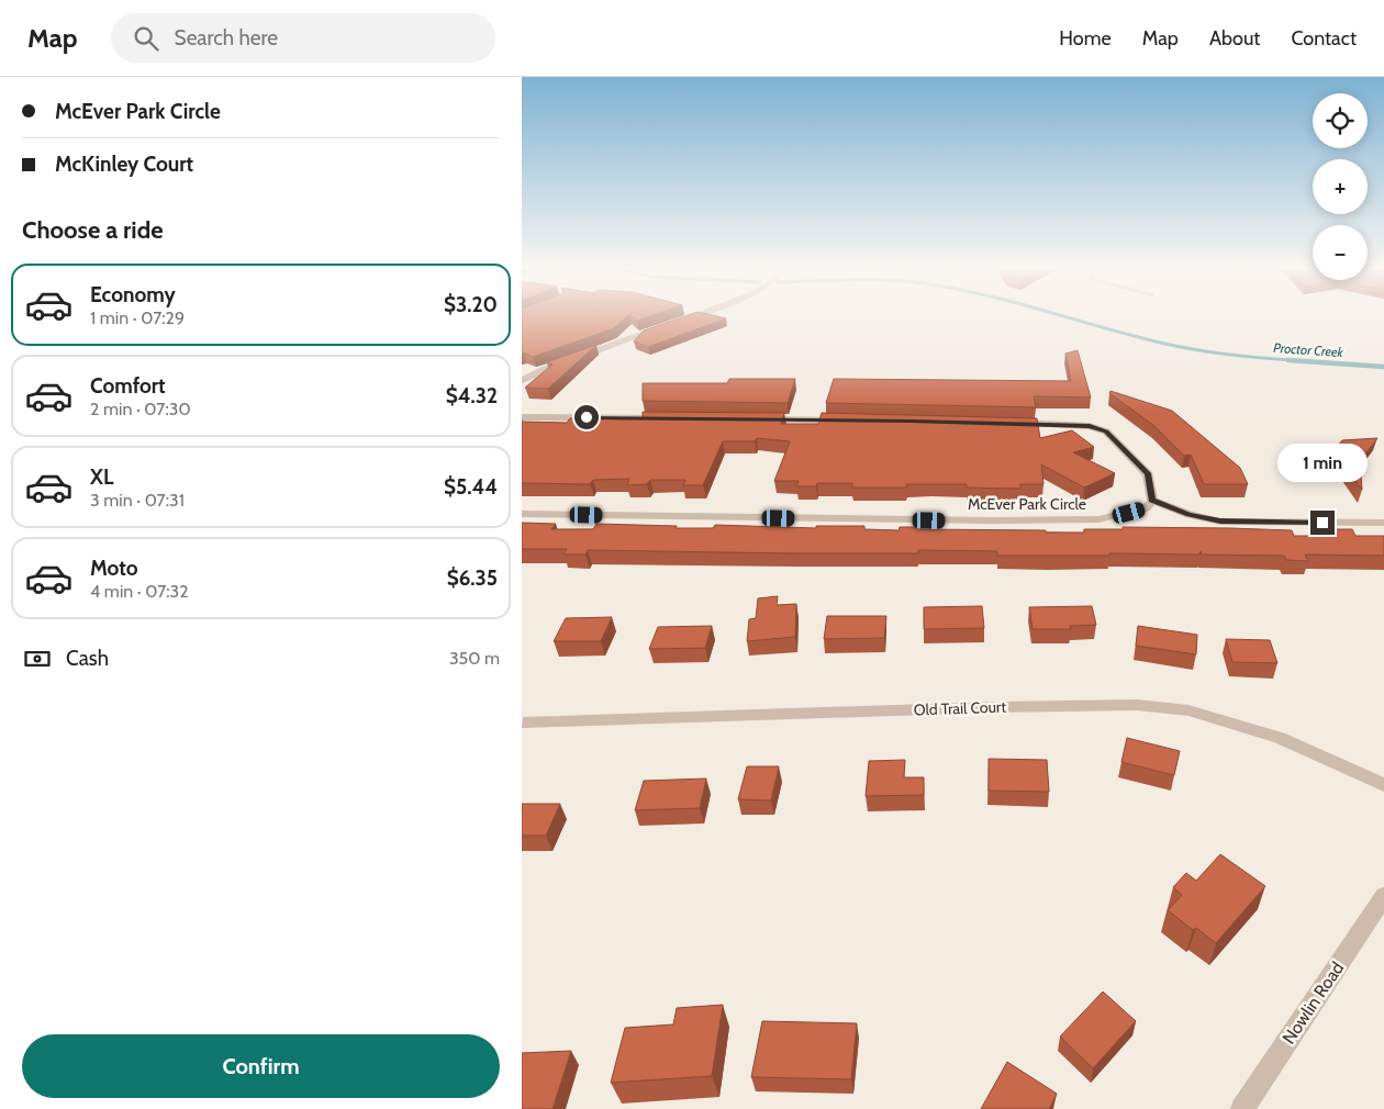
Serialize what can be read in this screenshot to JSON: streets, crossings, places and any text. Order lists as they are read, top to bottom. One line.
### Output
{"streets":{"street":["McEver Park Circle","Old Trail Court","Nowlin Road"]},"water":["Proctor Creek"],"page":{"header":"Map","search":"Search here","nav":["Home","Map","About","Contact"],"banner":["McEver Park Circle","McKinley Court"],"map_buttons":["+","−"],"heading":"Choose a ride","list":[{"name":"Economy","note":"1 min · 07:29","value":"$3.20"},{"name":"Comfort","note":"2 min · 07:30","value":"$4.32"},{"name":"XL","note":"3 min · 07:31","value":"$5.44"},{"name":"Moto","note":"4 min · 07:32","value":"$6.35"}],"bubble":"1 min","pay":["Cash","350 m"],"buttons":"Confirm"}}
